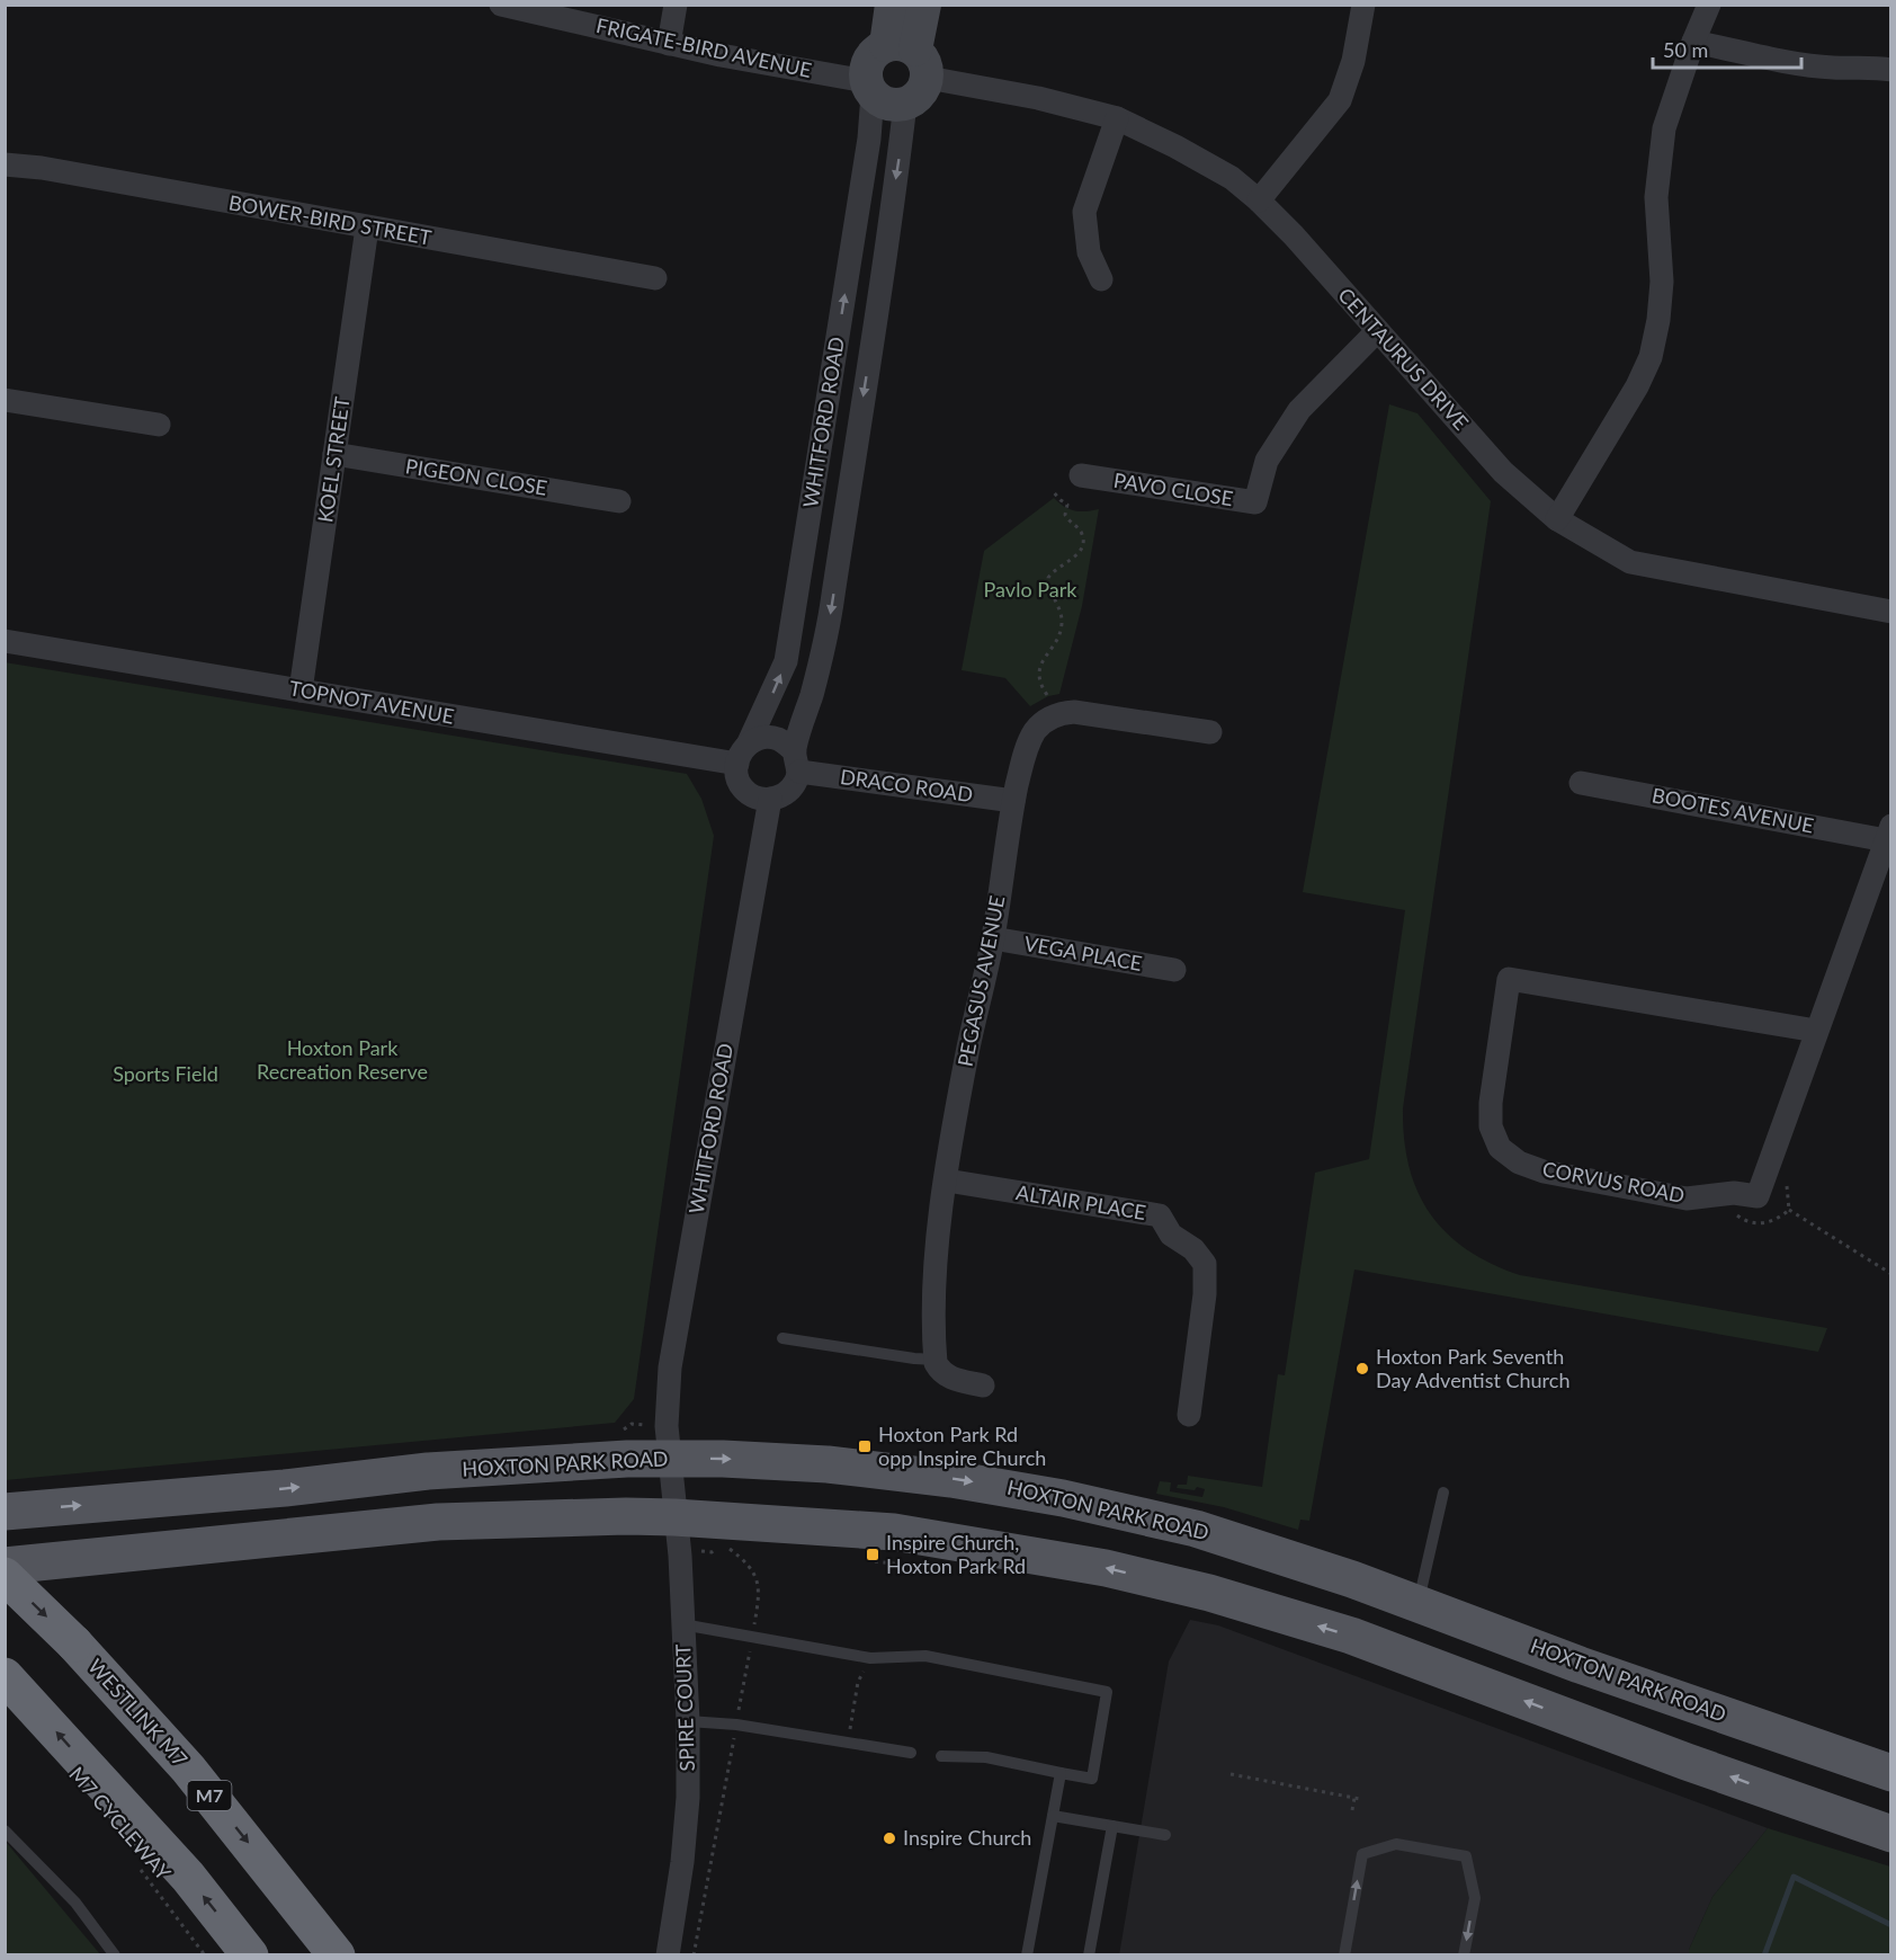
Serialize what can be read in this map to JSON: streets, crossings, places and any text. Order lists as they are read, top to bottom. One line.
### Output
{"streets":{"highway":["WESTLINK M7","M7"],"main road":["HOXTON PARK ROAD"],"street":["FRIGATE-BIRD AVENUE","BOWER-BIRD STREET","CENTAURUS DRIVE","WHITFORD ROAD","KOEL STREET","PIGEON CLOSE","PAVO CLOSE","TOPNOT AVENUE","DRACO ROAD","BOOTES AVENUE","VEGA PLACE","PEGASUS AVENUE","CORVUS ROAD","ALTAIR PLACE","SPIRE COURT"],"path":["M7 CYCLEWAY"]},"crossings":[["FRIGATE-BIRD AVENUE","CENTAURUS DRIVE"],["FRIGATE-BIRD AVENUE","WHITFORD ROAD"],["BOWER-BIRD STREET","KOEL STREET"],["CENTAURUS DRIVE","WHITFORD ROAD"],["CENTAURUS DRIVE","PAVO CLOSE"],["WHITFORD ROAD","TOPNOT AVENUE"],["WHITFORD ROAD","DRACO ROAD"],["WHITFORD ROAD","HOXTON PARK ROAD"],["WHITFORD ROAD","SPIRE COURT"],["KOEL STREET","PIGEON CLOSE"],["KOEL STREET","TOPNOT AVENUE"],["TOPNOT AVENUE","DRACO ROAD"],["DRACO ROAD","PEGASUS AVENUE"],["BOOTES AVENUE","CORVUS ROAD"],["VEGA PLACE","PEGASUS AVENUE"],["PEGASUS AVENUE","ALTAIR PLACE"],["HOXTON PARK ROAD","SPIRE COURT"]],"parks":["Pavlo Park","Hoxton Park Recreation Reserve","Sports Field"],"places":{"other":["Hoxton Park Seventh Day Adventist Church","Inspire Church"],"transit":["Hoxton Park Rd opp Inspire Church","Inspire Church, Hoxton Park Rd"]},"scale_bar":"50 m"}
